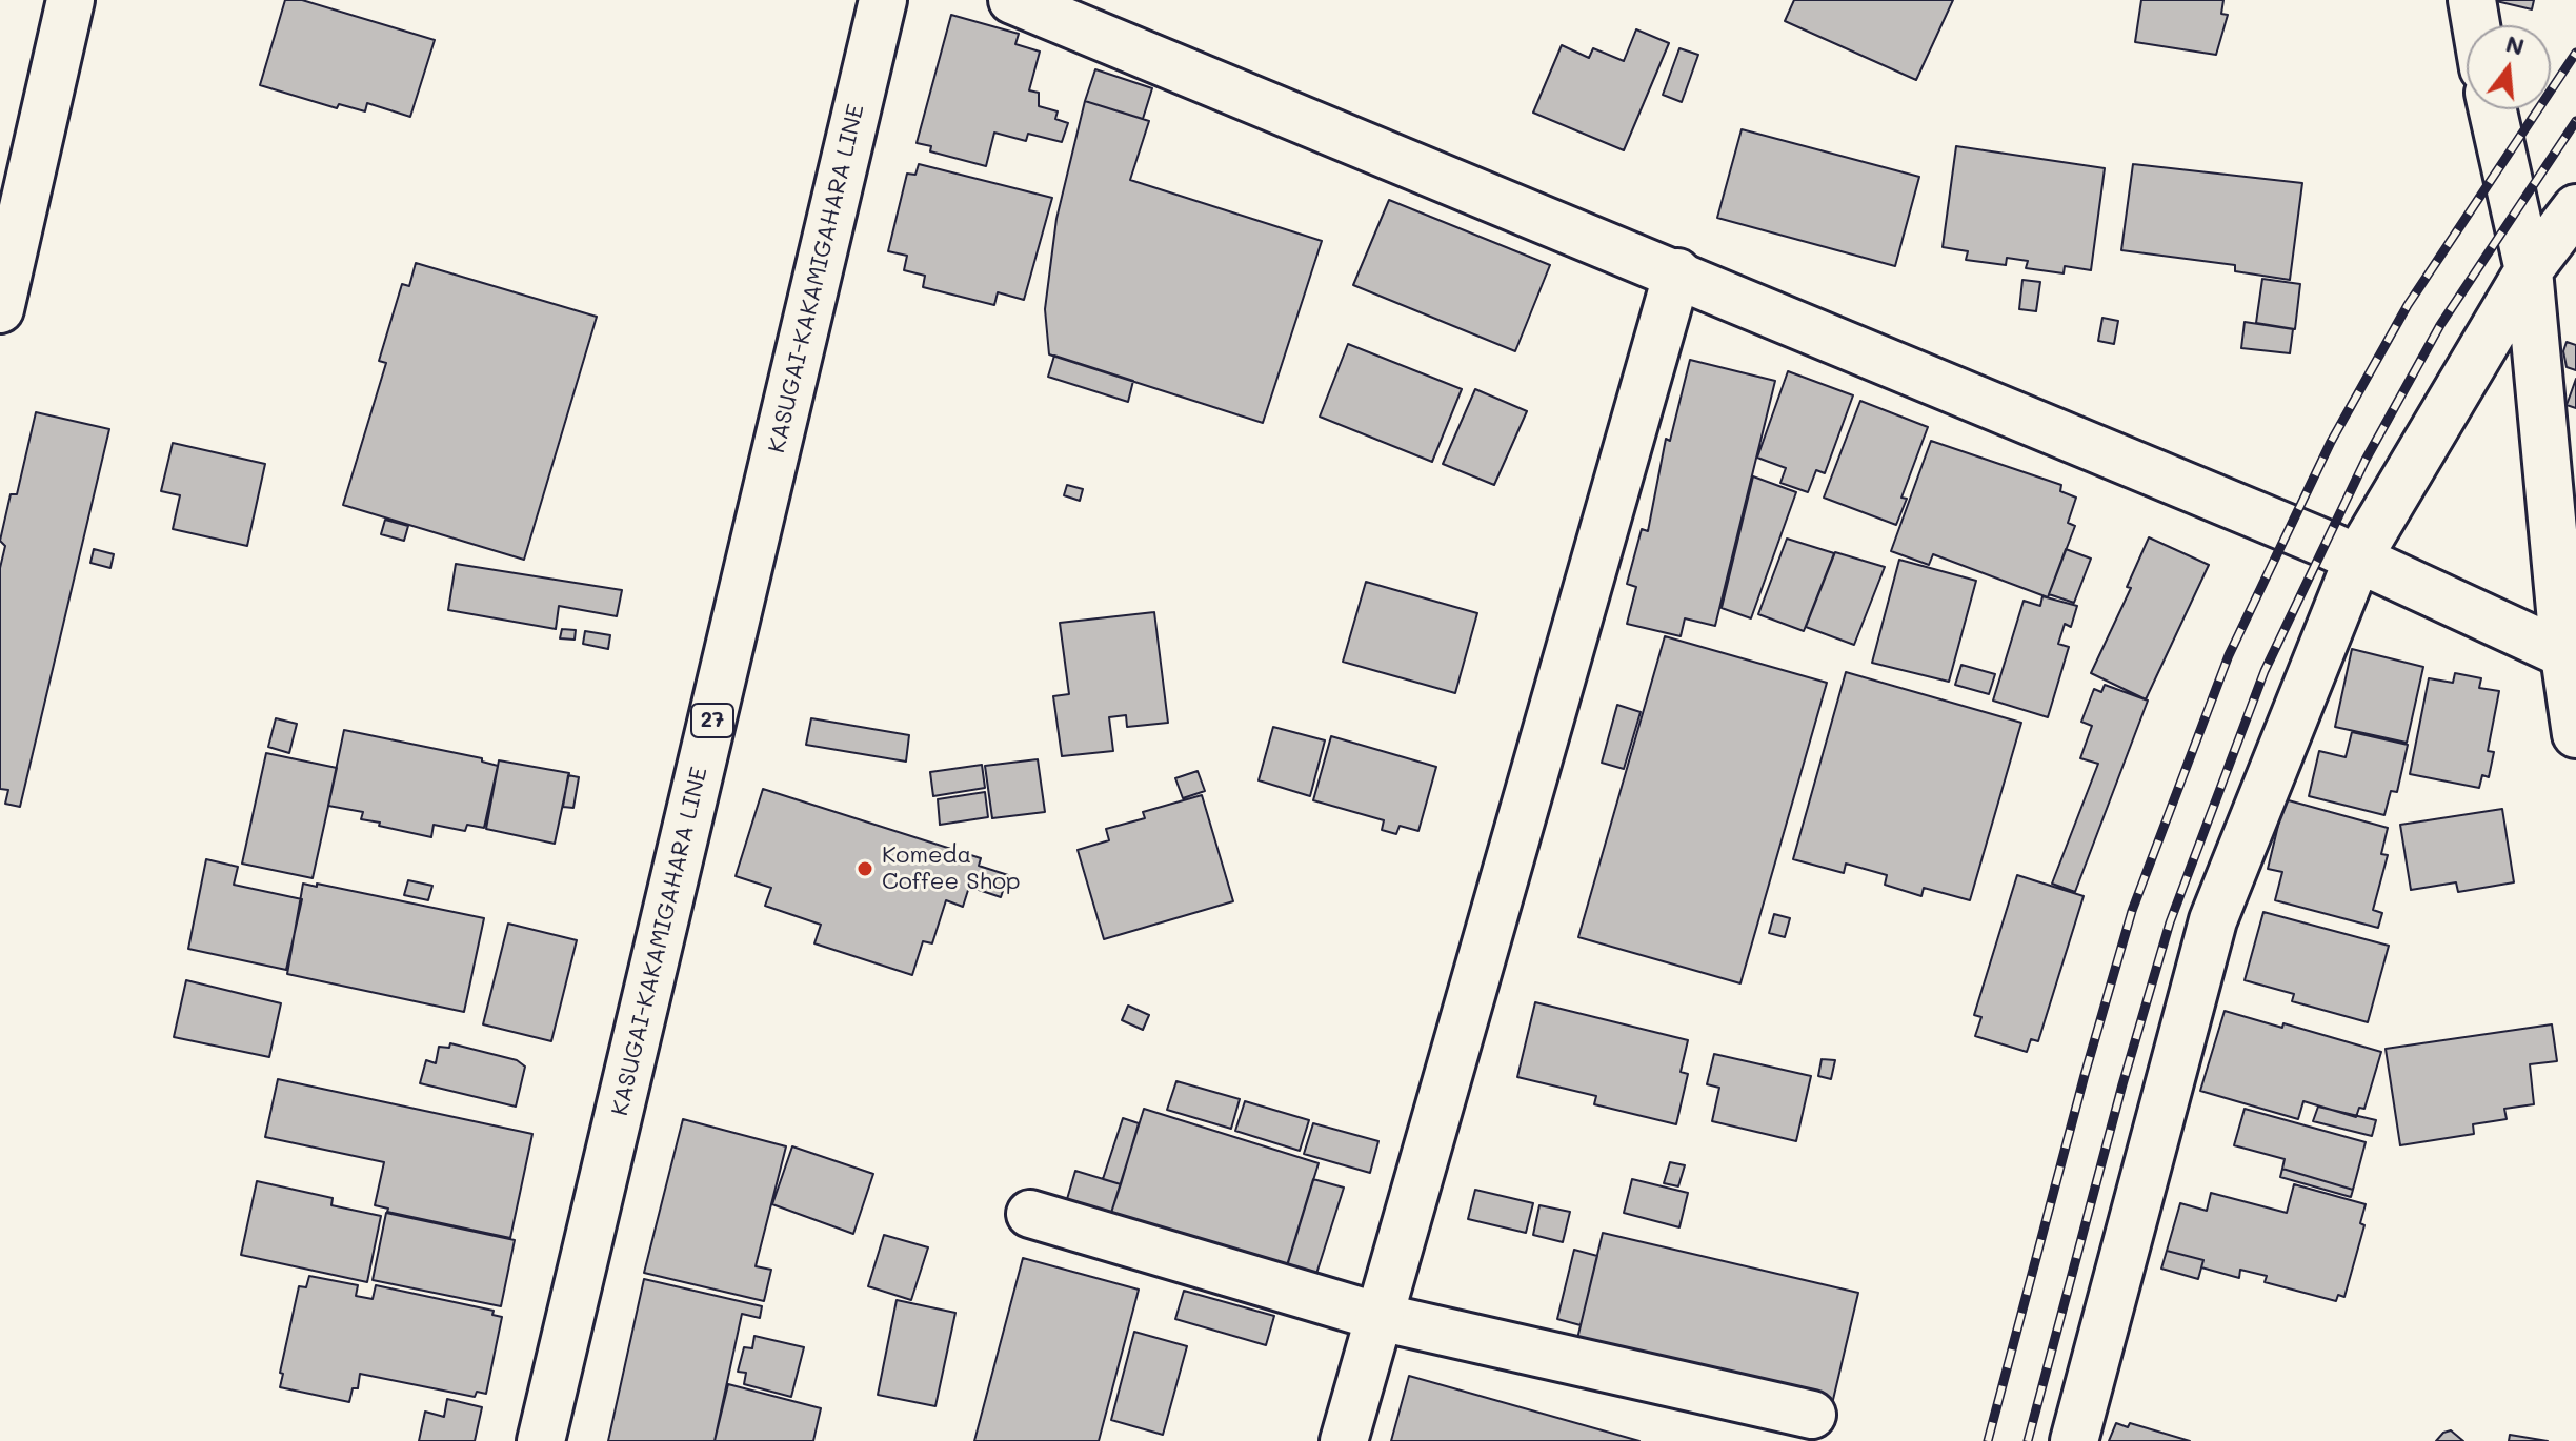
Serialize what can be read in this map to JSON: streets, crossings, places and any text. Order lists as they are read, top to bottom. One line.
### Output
{"streets":{"street":["KASUGAI-KAKAMIGAHARA LINE","27"]},"places":["Komeda Coffee Shop"],"north":"top"}
